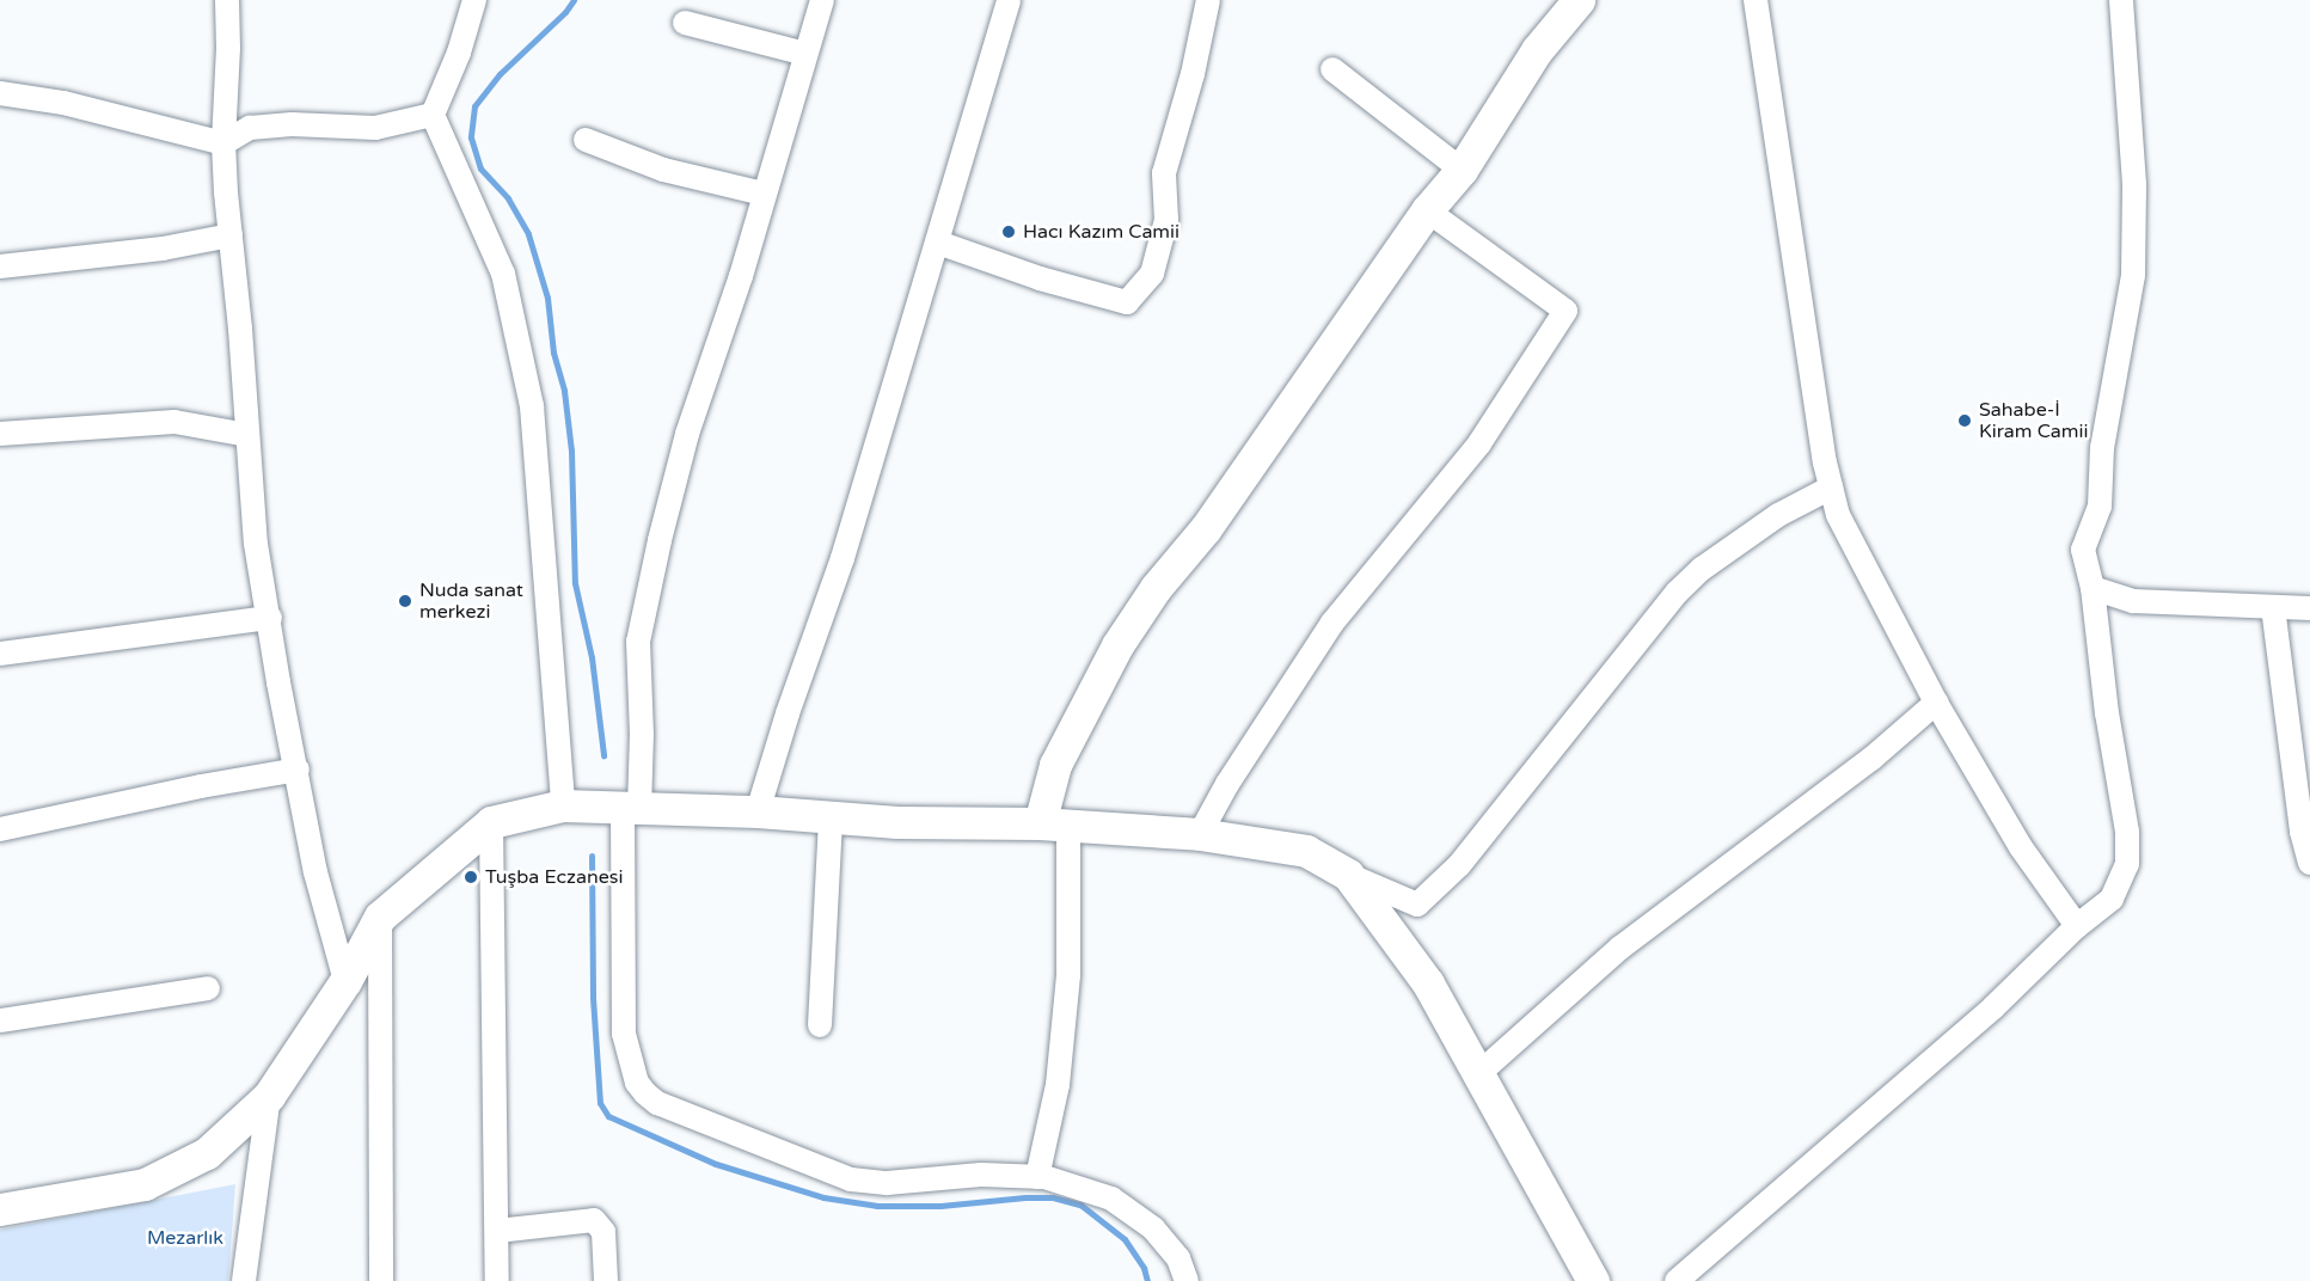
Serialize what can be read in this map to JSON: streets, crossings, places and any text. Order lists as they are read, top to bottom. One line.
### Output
{"parks":["Mezarlık"],"places":["Hacı Kazım Camii","Sahabe-İ Kiram Camii","Nuda sanat merkezi","Tuşba Eczanesi"]}
